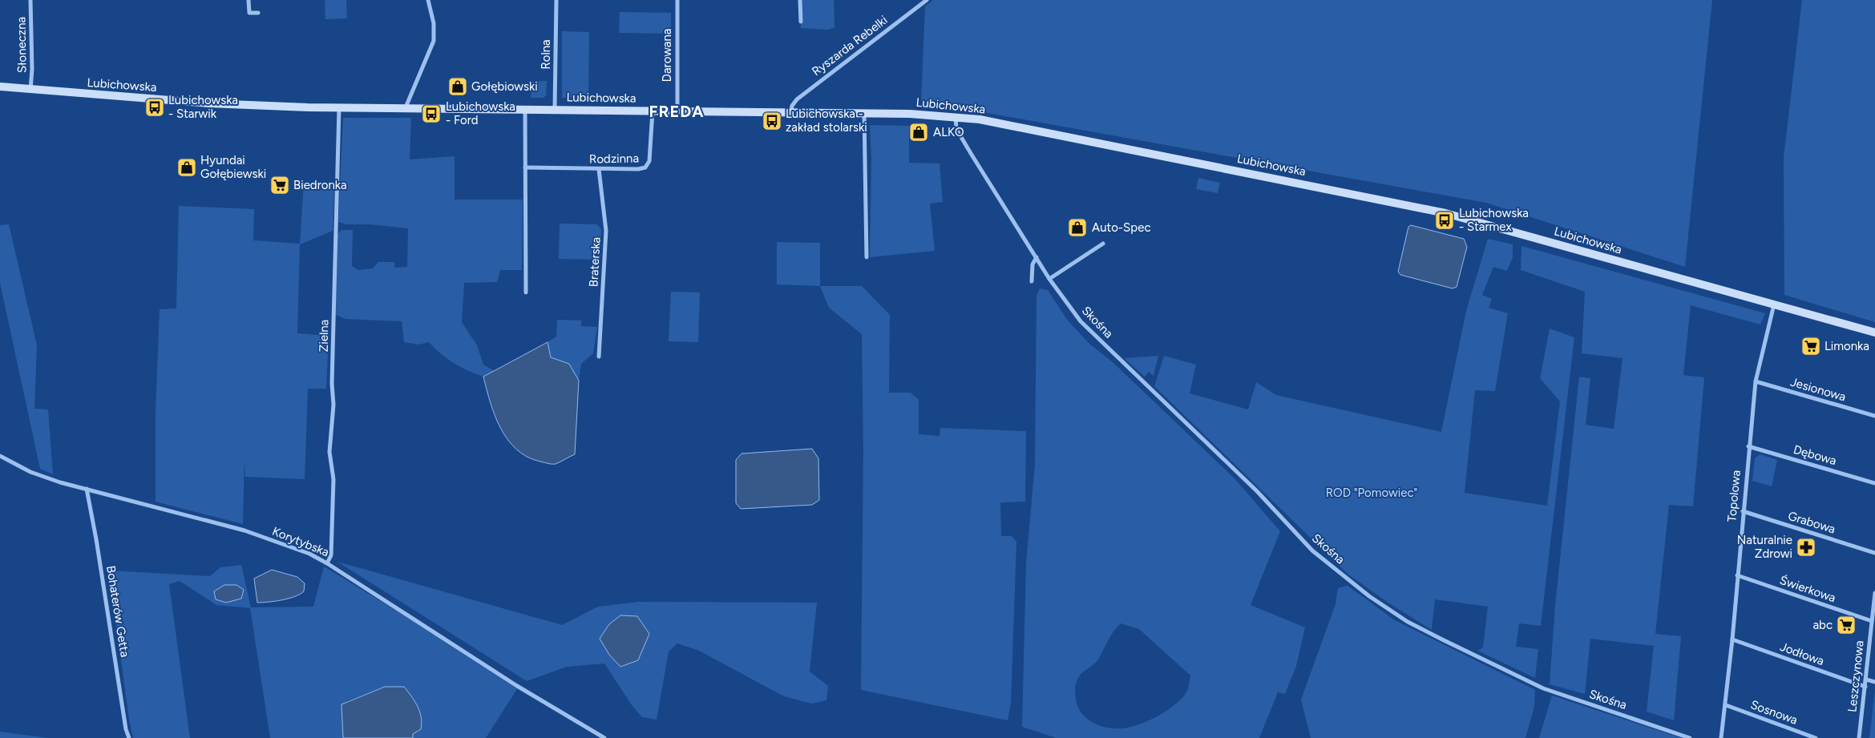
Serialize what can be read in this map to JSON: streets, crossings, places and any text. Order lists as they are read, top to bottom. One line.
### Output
{"streets":{"street":["Słoneczna","Ryszarda Rebelki","Rolna","Darowana","Lubichowska","Rodzinna","Braterska","Skośna","Zielna","Jesionowa","Dębowa","Topolowa","Grabowa","Korytybska","Świerkowa","Bohaterów Getta","Jodłowa","Leszczynowa","Sosnowa"]},"crossings":[["Słoneczna","Lubichowska"],["Ryszarda Rebelki","Lubichowska"],["Rolna","Lubichowska"],["Darowana","Lubichowska"],["Lubichowska","Rodzinna"],["Lubichowska","Skośna"],["Lubichowska","Zielna"],["Lubichowska","Topolowa"],["Rodzinna","Braterska"],["Zielna","Korytybska"],["Jesionowa","Topolowa"],["Dębowa","Topolowa"],["Topolowa","Grabowa"],["Topolowa","Świerkowa"],["Topolowa","Jodłowa"],["Topolowa","Sosnowa"],["Korytybska","Bohaterów Getta"],["Świerkowa","Leszczynowa"],["Jodłowa","Leszczynowa"]],"districts":["FREDA"],"parks":["ROD \"Pomowiec\""],"places":{"shop":["Gołębiowski","ALKO","Hyundai Gołębiewski","Auto-Spec"],"bus stop":["Lubichowska - Starwik","Lubichowska - Ford","Lubichowska - zakład stolarski","Lubichowska - Starmex"],"supermarket":["Biedronka","Limonka","abc"],"pharmacy":["Naturalnie Zdrowi"]}}
